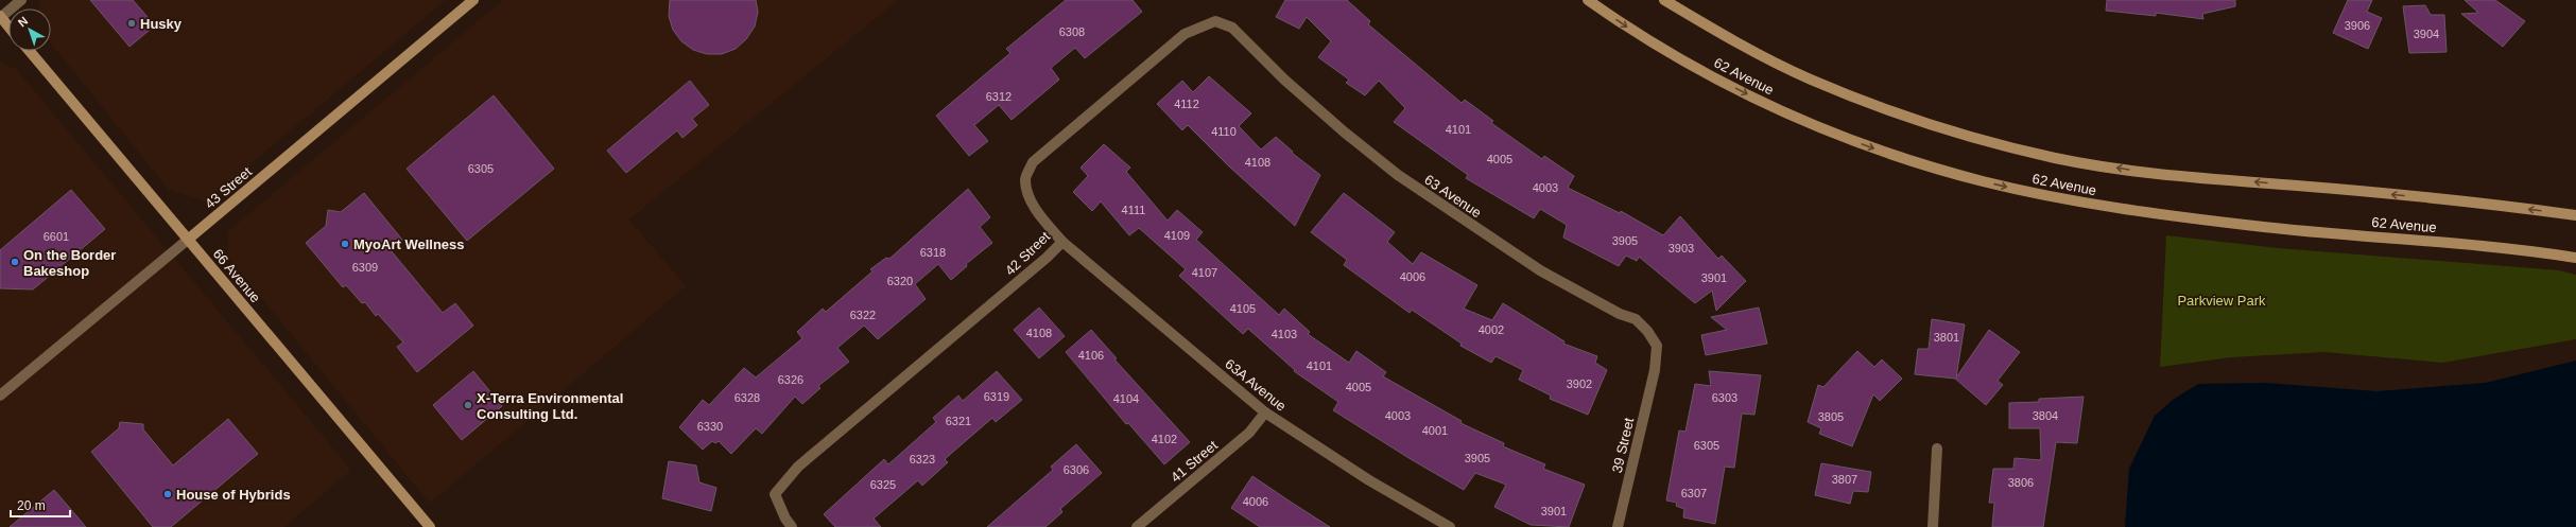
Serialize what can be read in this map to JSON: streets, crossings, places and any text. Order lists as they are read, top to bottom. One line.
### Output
{"streets":{"main road":["62 Avenue","43 Street","66 Avenue"],"street":["63 Avenue","42 Street","63A Avenue","39 Street","41 Street"]},"crossings":[["43 Street","66 Avenue"],["63 Avenue","42 Street"],["63 Avenue","39 Street"],["42 Street","63A Avenue"],["63A Avenue","41 Street"]],"parks":["Parkview Park"],"places":["Husky","MyoArt Wellness","On the Border Bakeshop","X-Terra Environmental Consulting Ltd.","House of Hybrids"],"house_numbers":["3906","6308","3904","6312","4112","4101","4110","4005","4108","6305","4003","4111","4109","6601","3905","3903","6318","6309","4107","4006","3901","6320","4105","6322","4002","4108","4103","3801","4106","4101","6326","3902","4005","6319","6328","6303","4104","4003","3804","3805","6321","6330","4001","4102","6305","3905","6323","6306","3807","3806","6325","6307","4006","3901"],"scale_bar":"20 m","north":"top left"}
